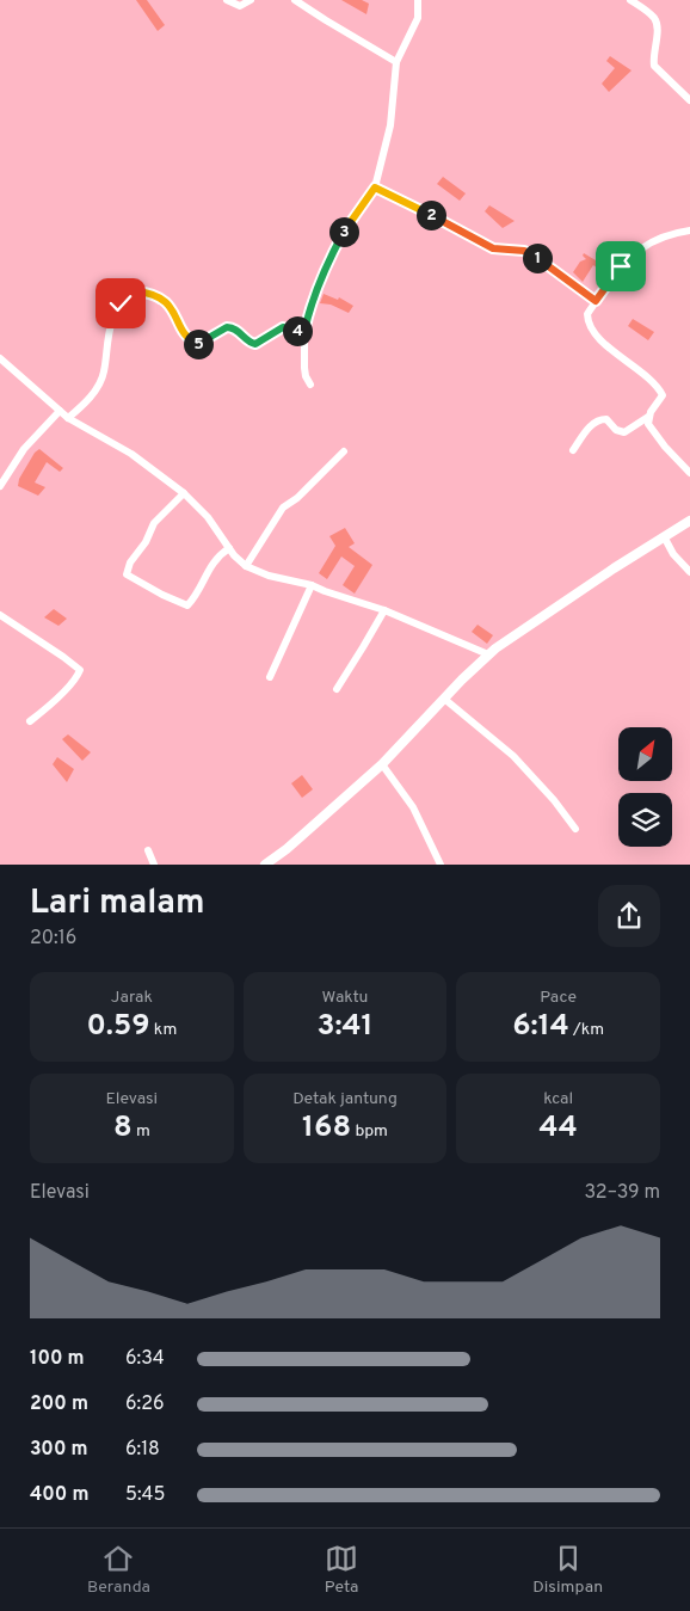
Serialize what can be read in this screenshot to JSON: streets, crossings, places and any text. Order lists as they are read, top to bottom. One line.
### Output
{"north":"top right","page":{"pins":["2","3","1","4","5"],"heading":["Lari malam","20:16"],"stats":[["Jarak","0.59 km"],["Waktu","3:41"],["Pace","6:14 /km"],["Elevasi","8 m"],["Detak jantung","168 bpm"],["kcal","44"]],"chart":["Elevasi","32–39 m"],"list":[{"name":"100 m","note":"6:34"},{"name":"200 m","note":"6:26"},{"name":"300 m","note":"6:18"},{"name":"400 m","note":"5:45"}],"tabs":["Beranda","Peta","Disimpan"]}}
